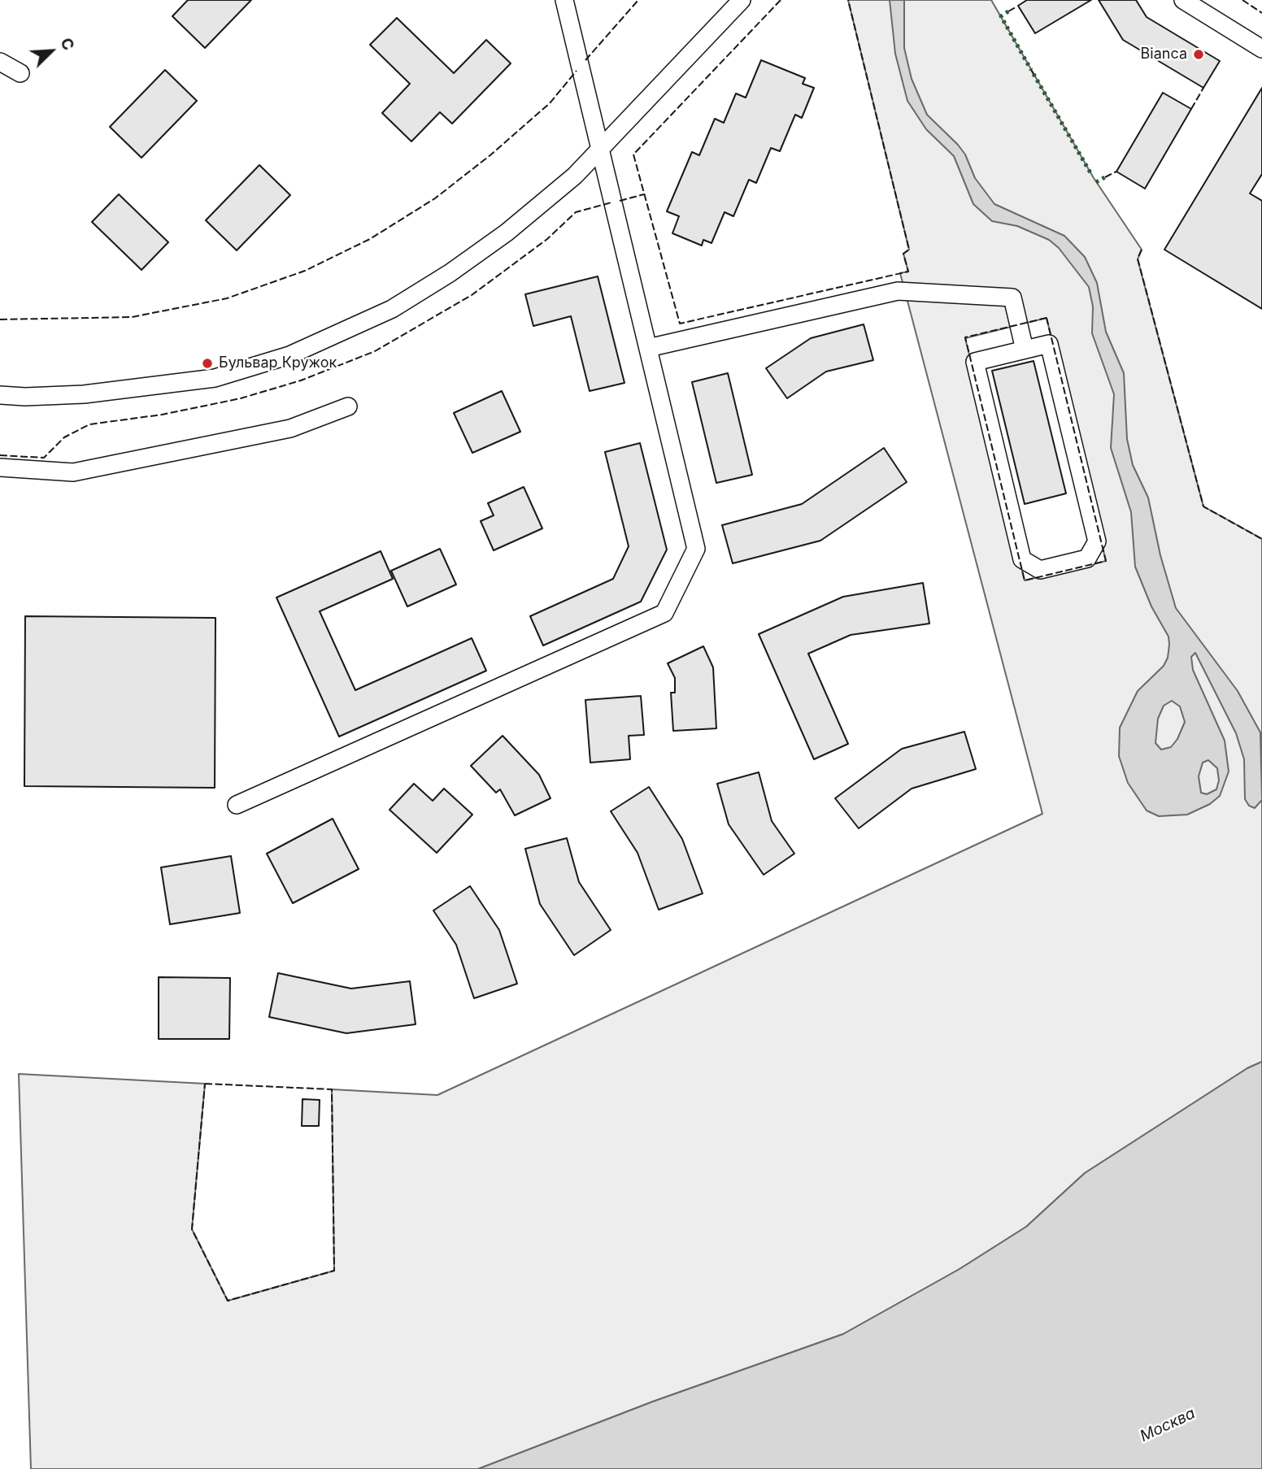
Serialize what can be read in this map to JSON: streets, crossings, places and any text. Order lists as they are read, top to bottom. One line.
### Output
{"water":["Москва"],"places":["Bianca","Бульвар Кружок"],"north":"top right"}
